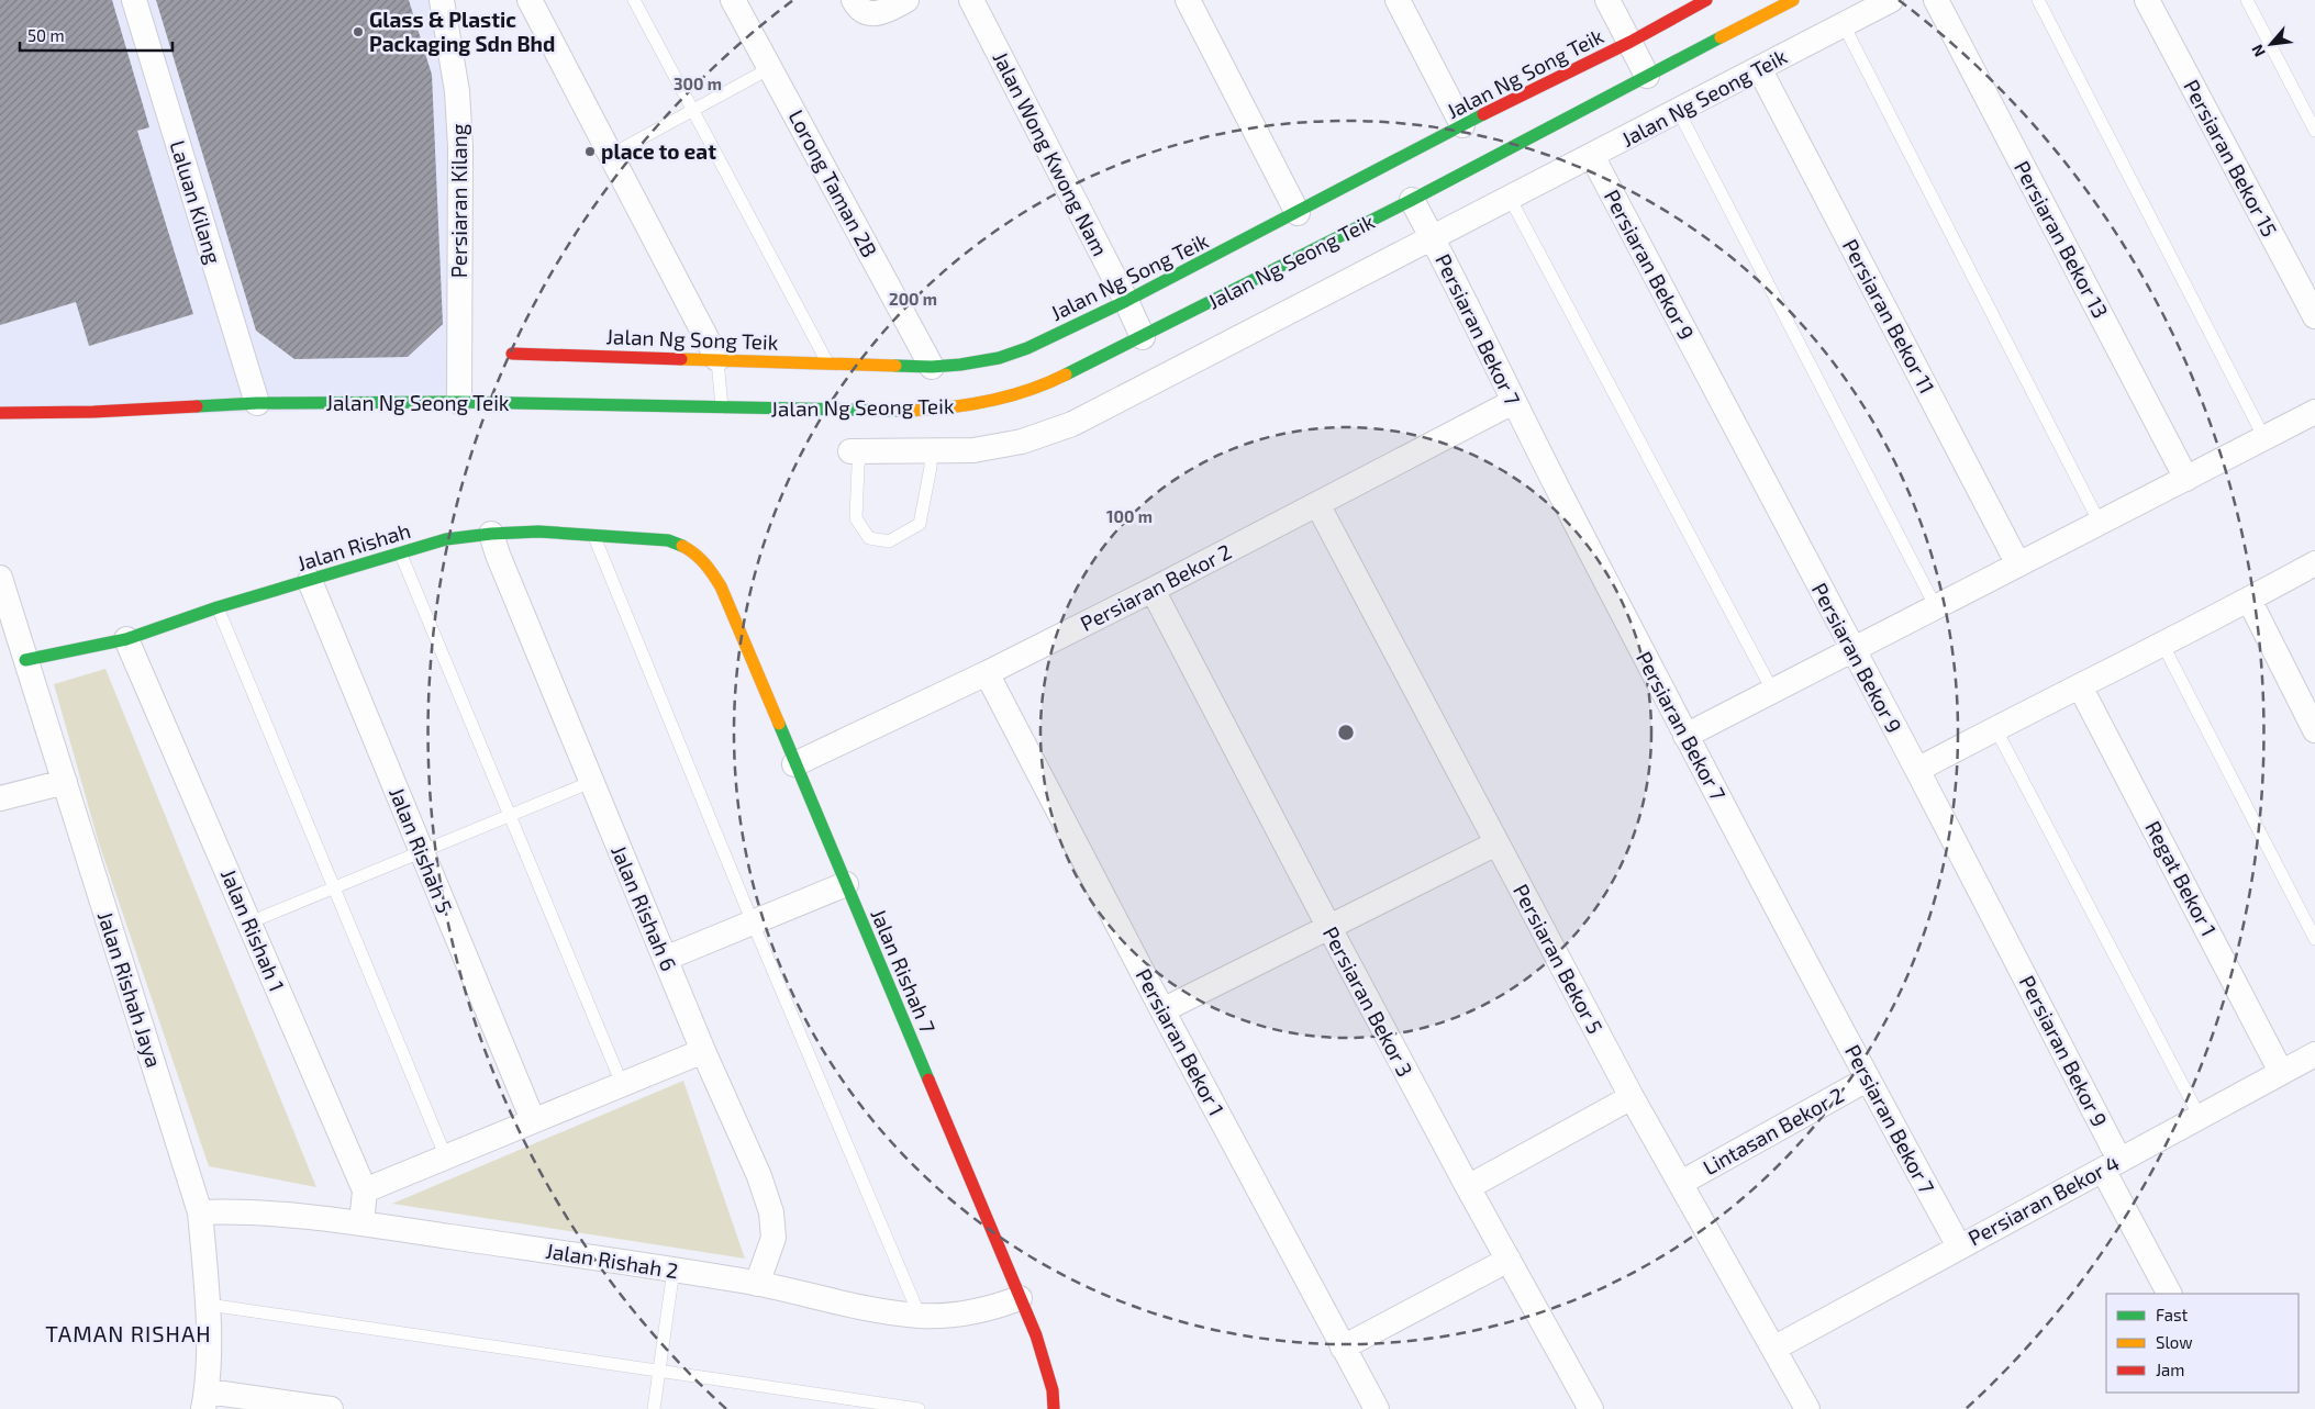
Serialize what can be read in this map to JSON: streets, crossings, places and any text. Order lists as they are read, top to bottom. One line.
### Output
{"streets":{"street":["Jalan Ng Song Teik","Jalan Ng Seong Teik","Jalan Wong Kwong Nam","Persiaran Bekor 15","Lorong Taman 2B","Persiaran Kilang","Laluan Kilang","Persiaran Bekor 13","Persiaran Bekor 9","Persiaran Bekor 11","Persiaran Bekor 7","Jalan Rishah","Persiaran Bekor 2","Jalan Rishah 5","Regat Bekor 1","Jalan Rishah 6","Jalan Rishah 1","Persiaran Bekor 5","Jalan Rishah 7","Jalan Rishah Jaya","Persiaran Bekor 3","Persiaran Bekor 1","Lintasan Bekor 2","Persiaran Bekor 4","Jalan Rishah 2"]},"crossings":[["Jalan Ng Song Teik","Jalan Wong Kwong Nam"],["Jalan Ng Song Teik","Lorong Taman 2B"],["Jalan Ng Seong Teik","Jalan Wong Kwong Nam"],["Jalan Ng Seong Teik","Persiaran Kilang"],["Jalan Ng Seong Teik","Laluan Kilang"],["Jalan Ng Seong Teik","Persiaran Bekor 9"],["Jalan Ng Seong Teik","Persiaran Bekor 11"],["Jalan Ng Seong Teik","Persiaran Bekor 7"],["Persiaran Bekor 9","Persiaran Bekor 4"],["Persiaran Bekor 7","Persiaran Bekor 2"],["Persiaran Bekor 7","Lintasan Bekor 2"],["Persiaran Bekor 7","Persiaran Bekor 4"],["Jalan Rishah","Jalan Rishah 5"],["Jalan Rishah","Jalan Rishah 6"],["Jalan Rishah","Jalan Rishah 1"],["Jalan Rishah","Jalan Rishah 7"],["Jalan Rishah","Jalan Rishah Jaya"],["Persiaran Bekor 2","Persiaran Bekor 5"],["Persiaran Bekor 2","Jalan Rishah 7"],["Persiaran Bekor 2","Persiaran Bekor 3"],["Persiaran Bekor 2","Persiaran Bekor 1"],["Regat Bekor 1","Persiaran Bekor 4"],["Jalan Rishah 6","Jalan Rishah 2"],["Jalan Rishah 1","Jalan Rishah 2"],["Persiaran Bekor 5","Lintasan Bekor 2"],["Persiaran Bekor 5","Persiaran Bekor 4"],["Jalan Rishah 7","Jalan Rishah 2"],["Jalan Rishah Jaya","Jalan Rishah 2"]],"districts":["TAMAN RISHAH"],"places":["Glass & Plastic Packaging Sdn Bhd","place to eat"],"legend":["Fast","Slow","Jam"],"scale_bar":"50 m","north":"bottom left","rings":["300 m","200 m","100 m"]}
